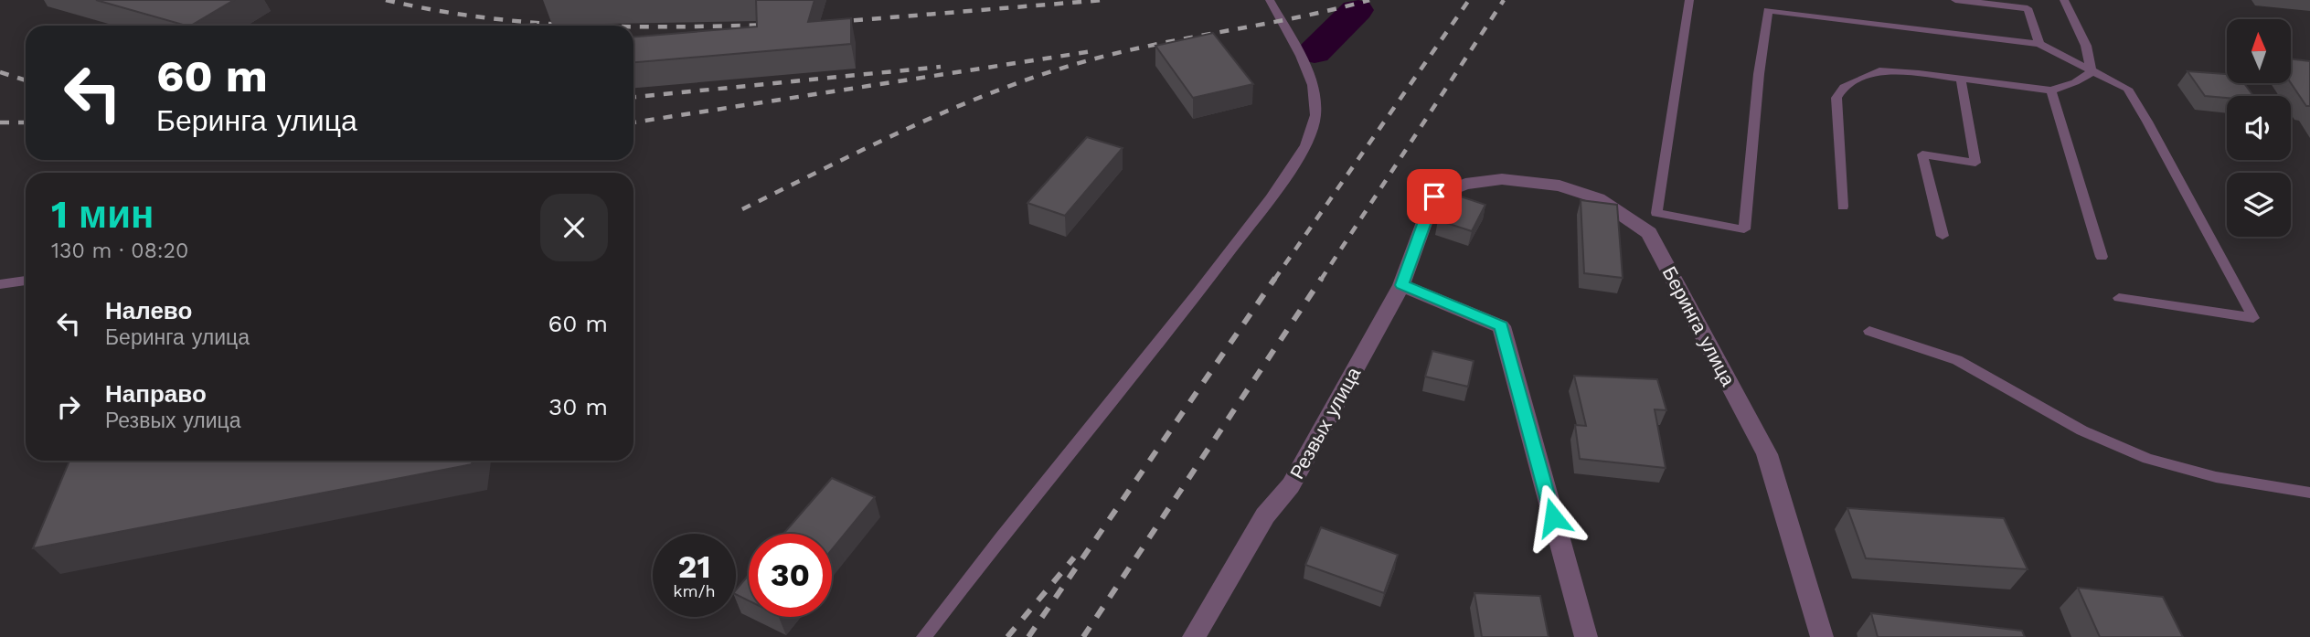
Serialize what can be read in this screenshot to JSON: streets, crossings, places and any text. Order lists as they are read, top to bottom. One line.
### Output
{"streets":{"street":["Беринга улица","Резвых улица"]},"crossings":[["Беринга улица","Резвых улица"]],"north":"top","page":{"turn":["60 m","Беринга улица"],"heading":["1 мин","130 m · 08:20"],"list":[{"name":"Налево","note":"Беринга улица","value":"60 m"},{"name":"Направо","note":"Резвых улица","value":"30 m"}],"speed":"21 km/h","limit":"30"}}
